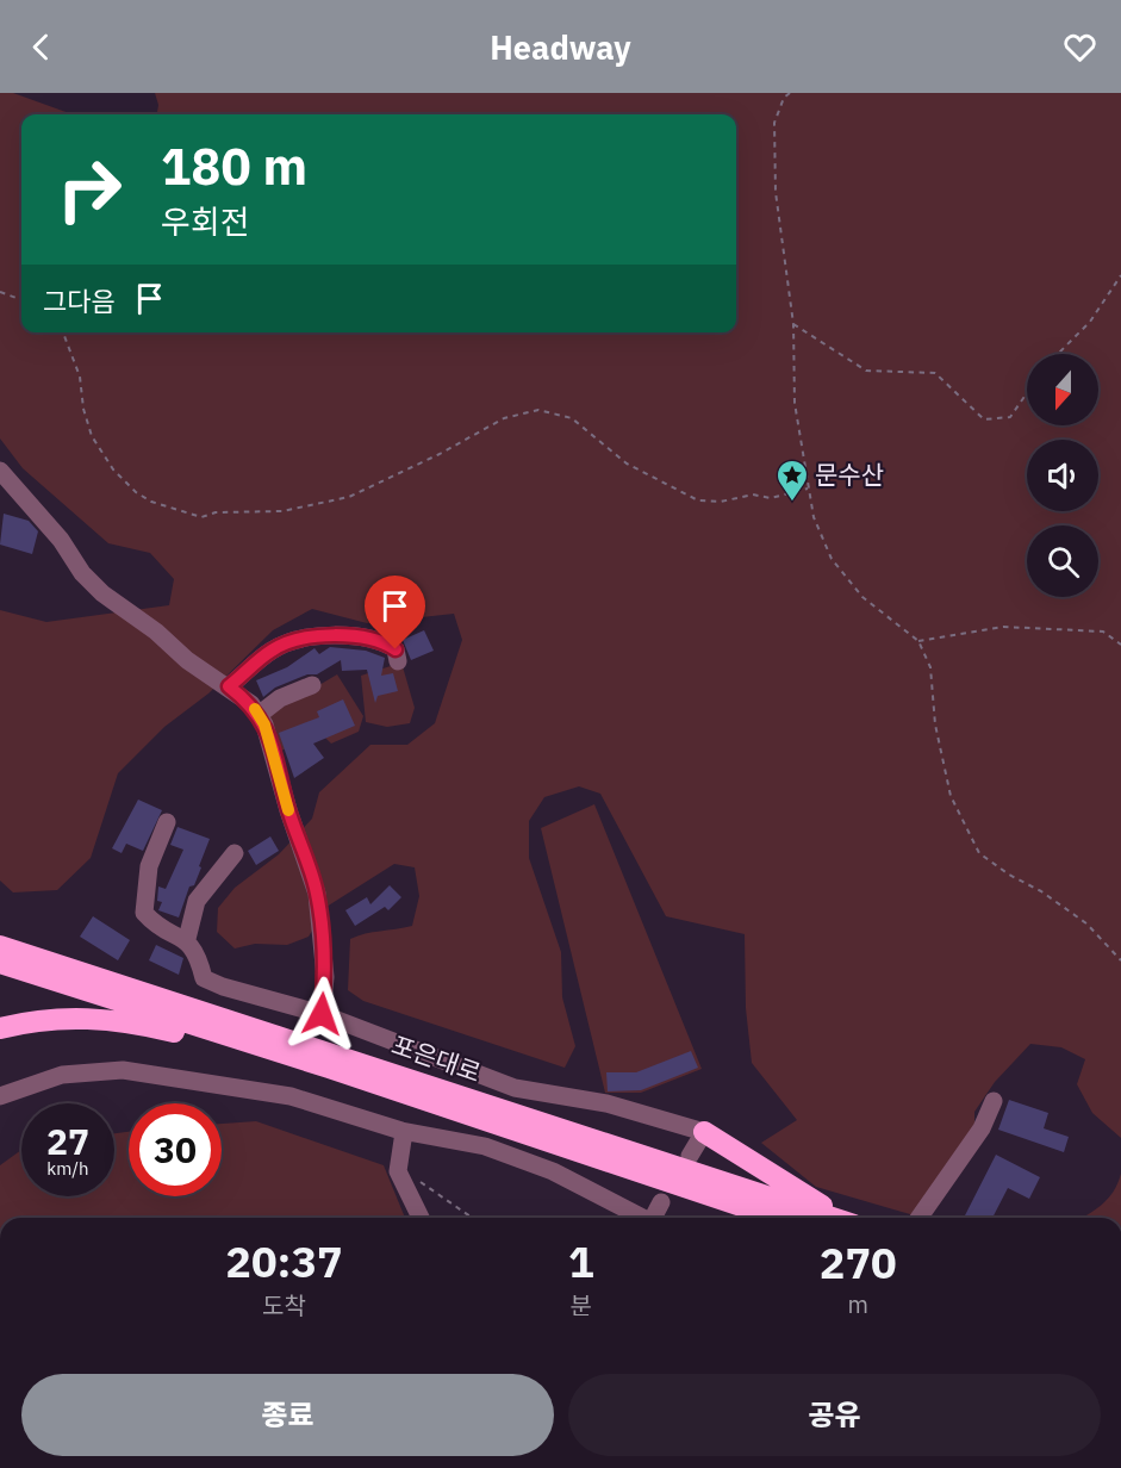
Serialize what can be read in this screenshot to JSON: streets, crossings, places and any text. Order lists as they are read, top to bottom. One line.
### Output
{"streets":{"highway":["포은대로"]},"places":{"place":["문수산"]},"north":"bottom","page":{"header":"Headway","turn":["180 m","우회전"],"then":"그다음","speed":"27 km/h","limit":"30","eta":["20:37","도착","1","분","270","m"],"buttons":["종료","공유"]}}
